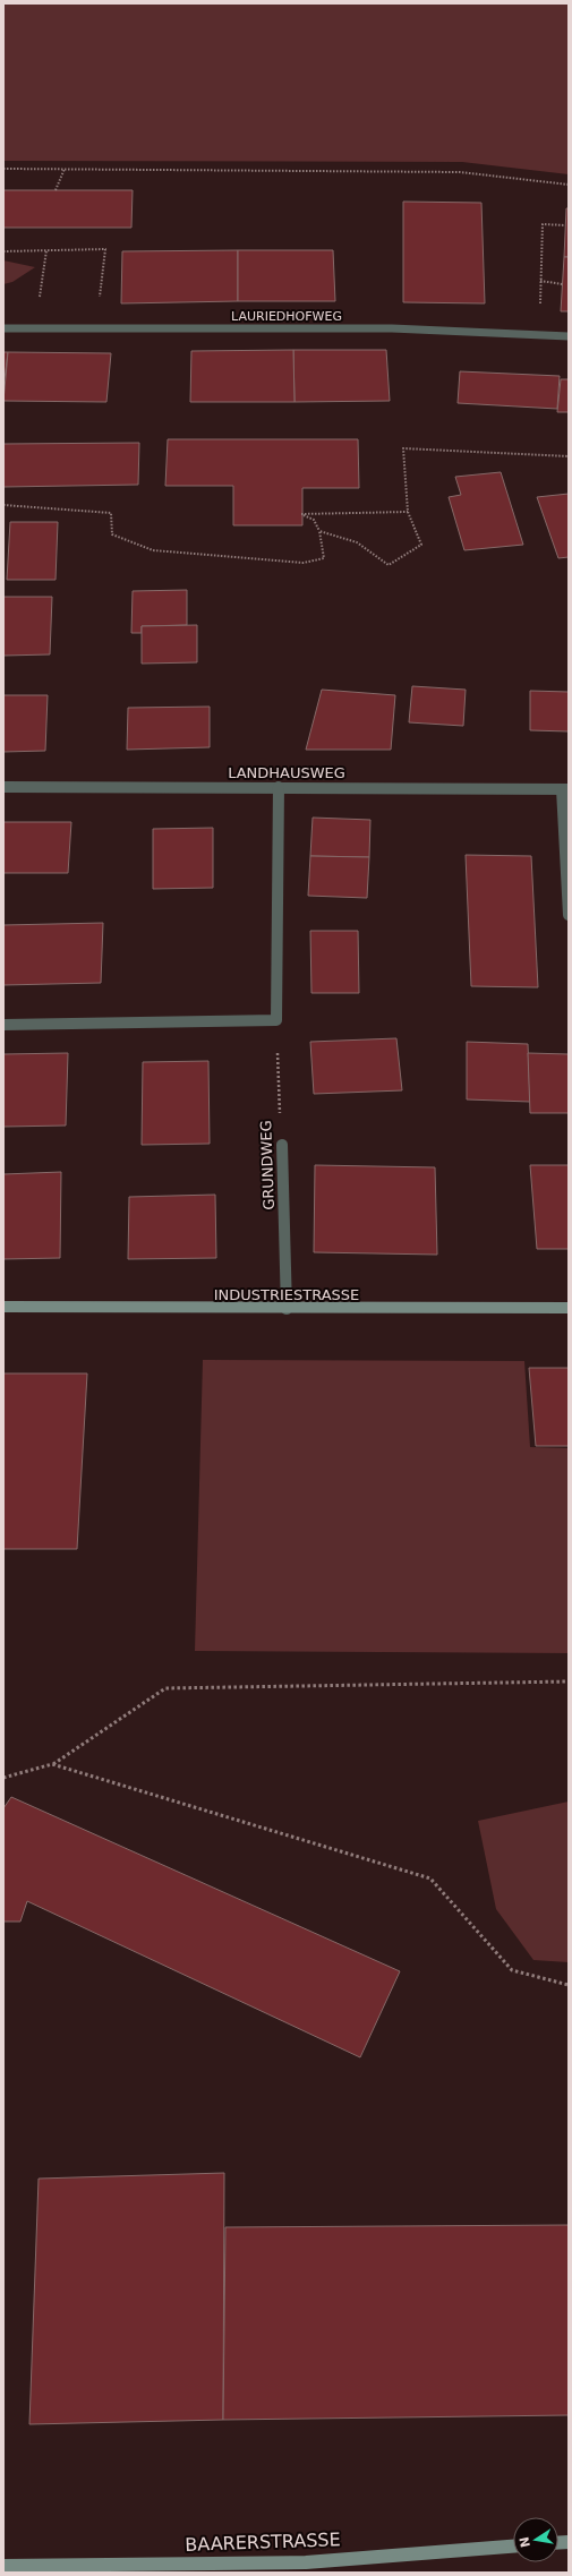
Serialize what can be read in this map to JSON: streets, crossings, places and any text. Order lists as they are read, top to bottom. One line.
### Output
{"streets":{"street":["LAURIEDHOFWEG","LANDHAUSWEG","GRUNDWEG","INDUSTRIESTRASSE","BAARERSTRASSE"]},"crossings":[["GRUNDWEG","INDUSTRIESTRASSE"]],"north":"left"}
